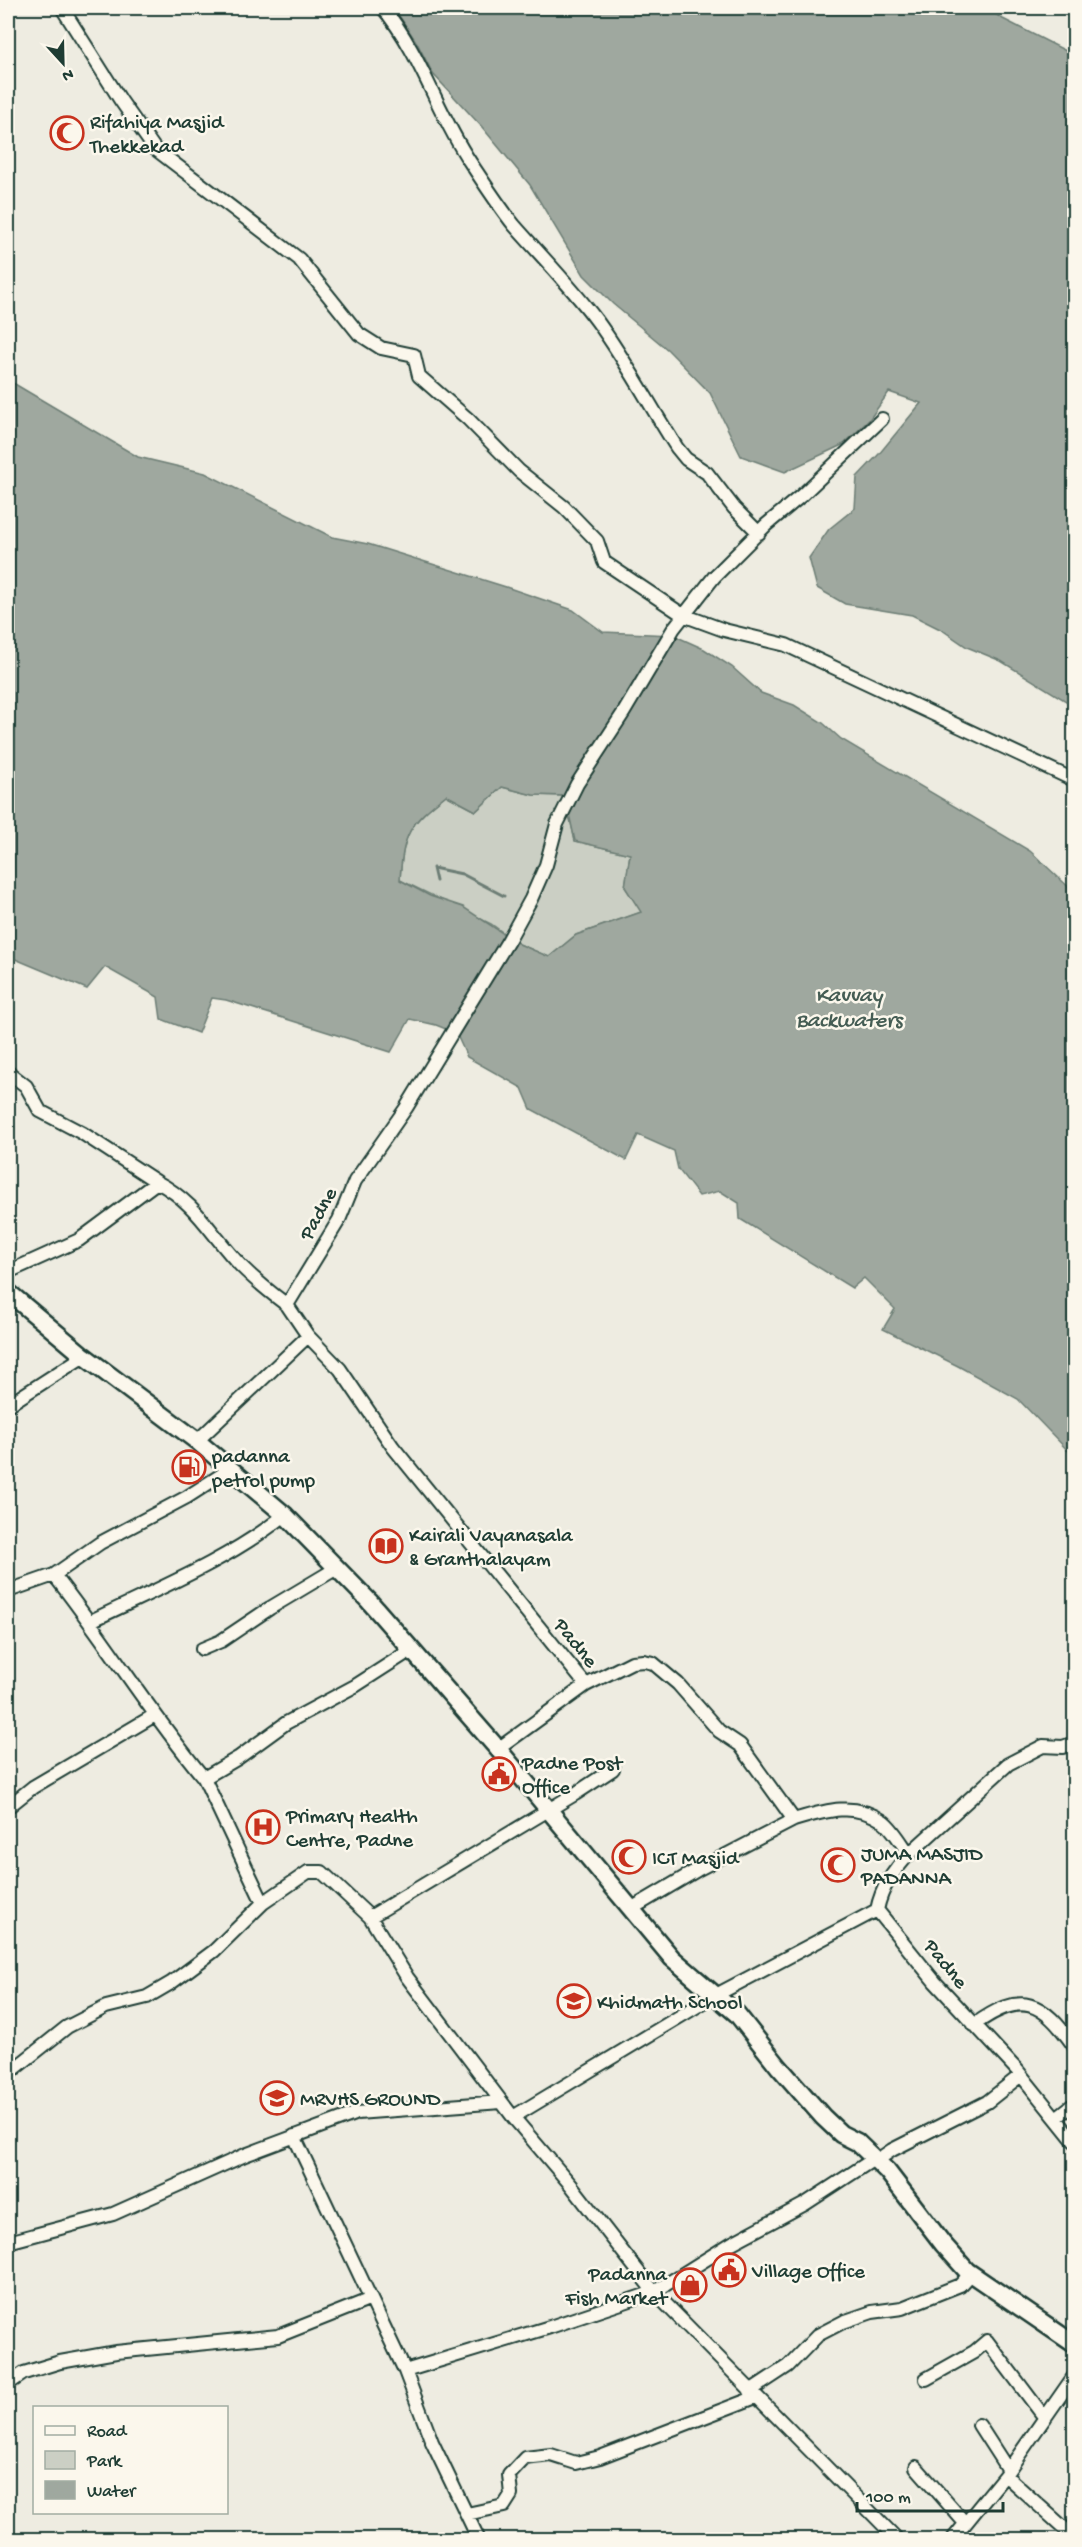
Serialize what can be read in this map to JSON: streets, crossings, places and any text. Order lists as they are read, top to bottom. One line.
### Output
{"streets":{"street":["Padne"]},"water":["Kavvay Backwaters"],"places":{"mosque":["Rifahiya Masjid Thekkekad","ICT Masjid","JUMA MASJID PADANNA"],"fuel station":["padanna petrol pump"],"library":["Kairali Vayanasala & Granthalayam"],"public building":["Padne Post Office","Village Office"],"hospital":["Primary Health Centre, Padne"],"school or university":["Khidmath School","MRVHS GROUND"],"shop":["Padanna Fish Market"]},"legend":["Road","Park","Water"],"scale_bar":"100 m","north":"bottom"}
